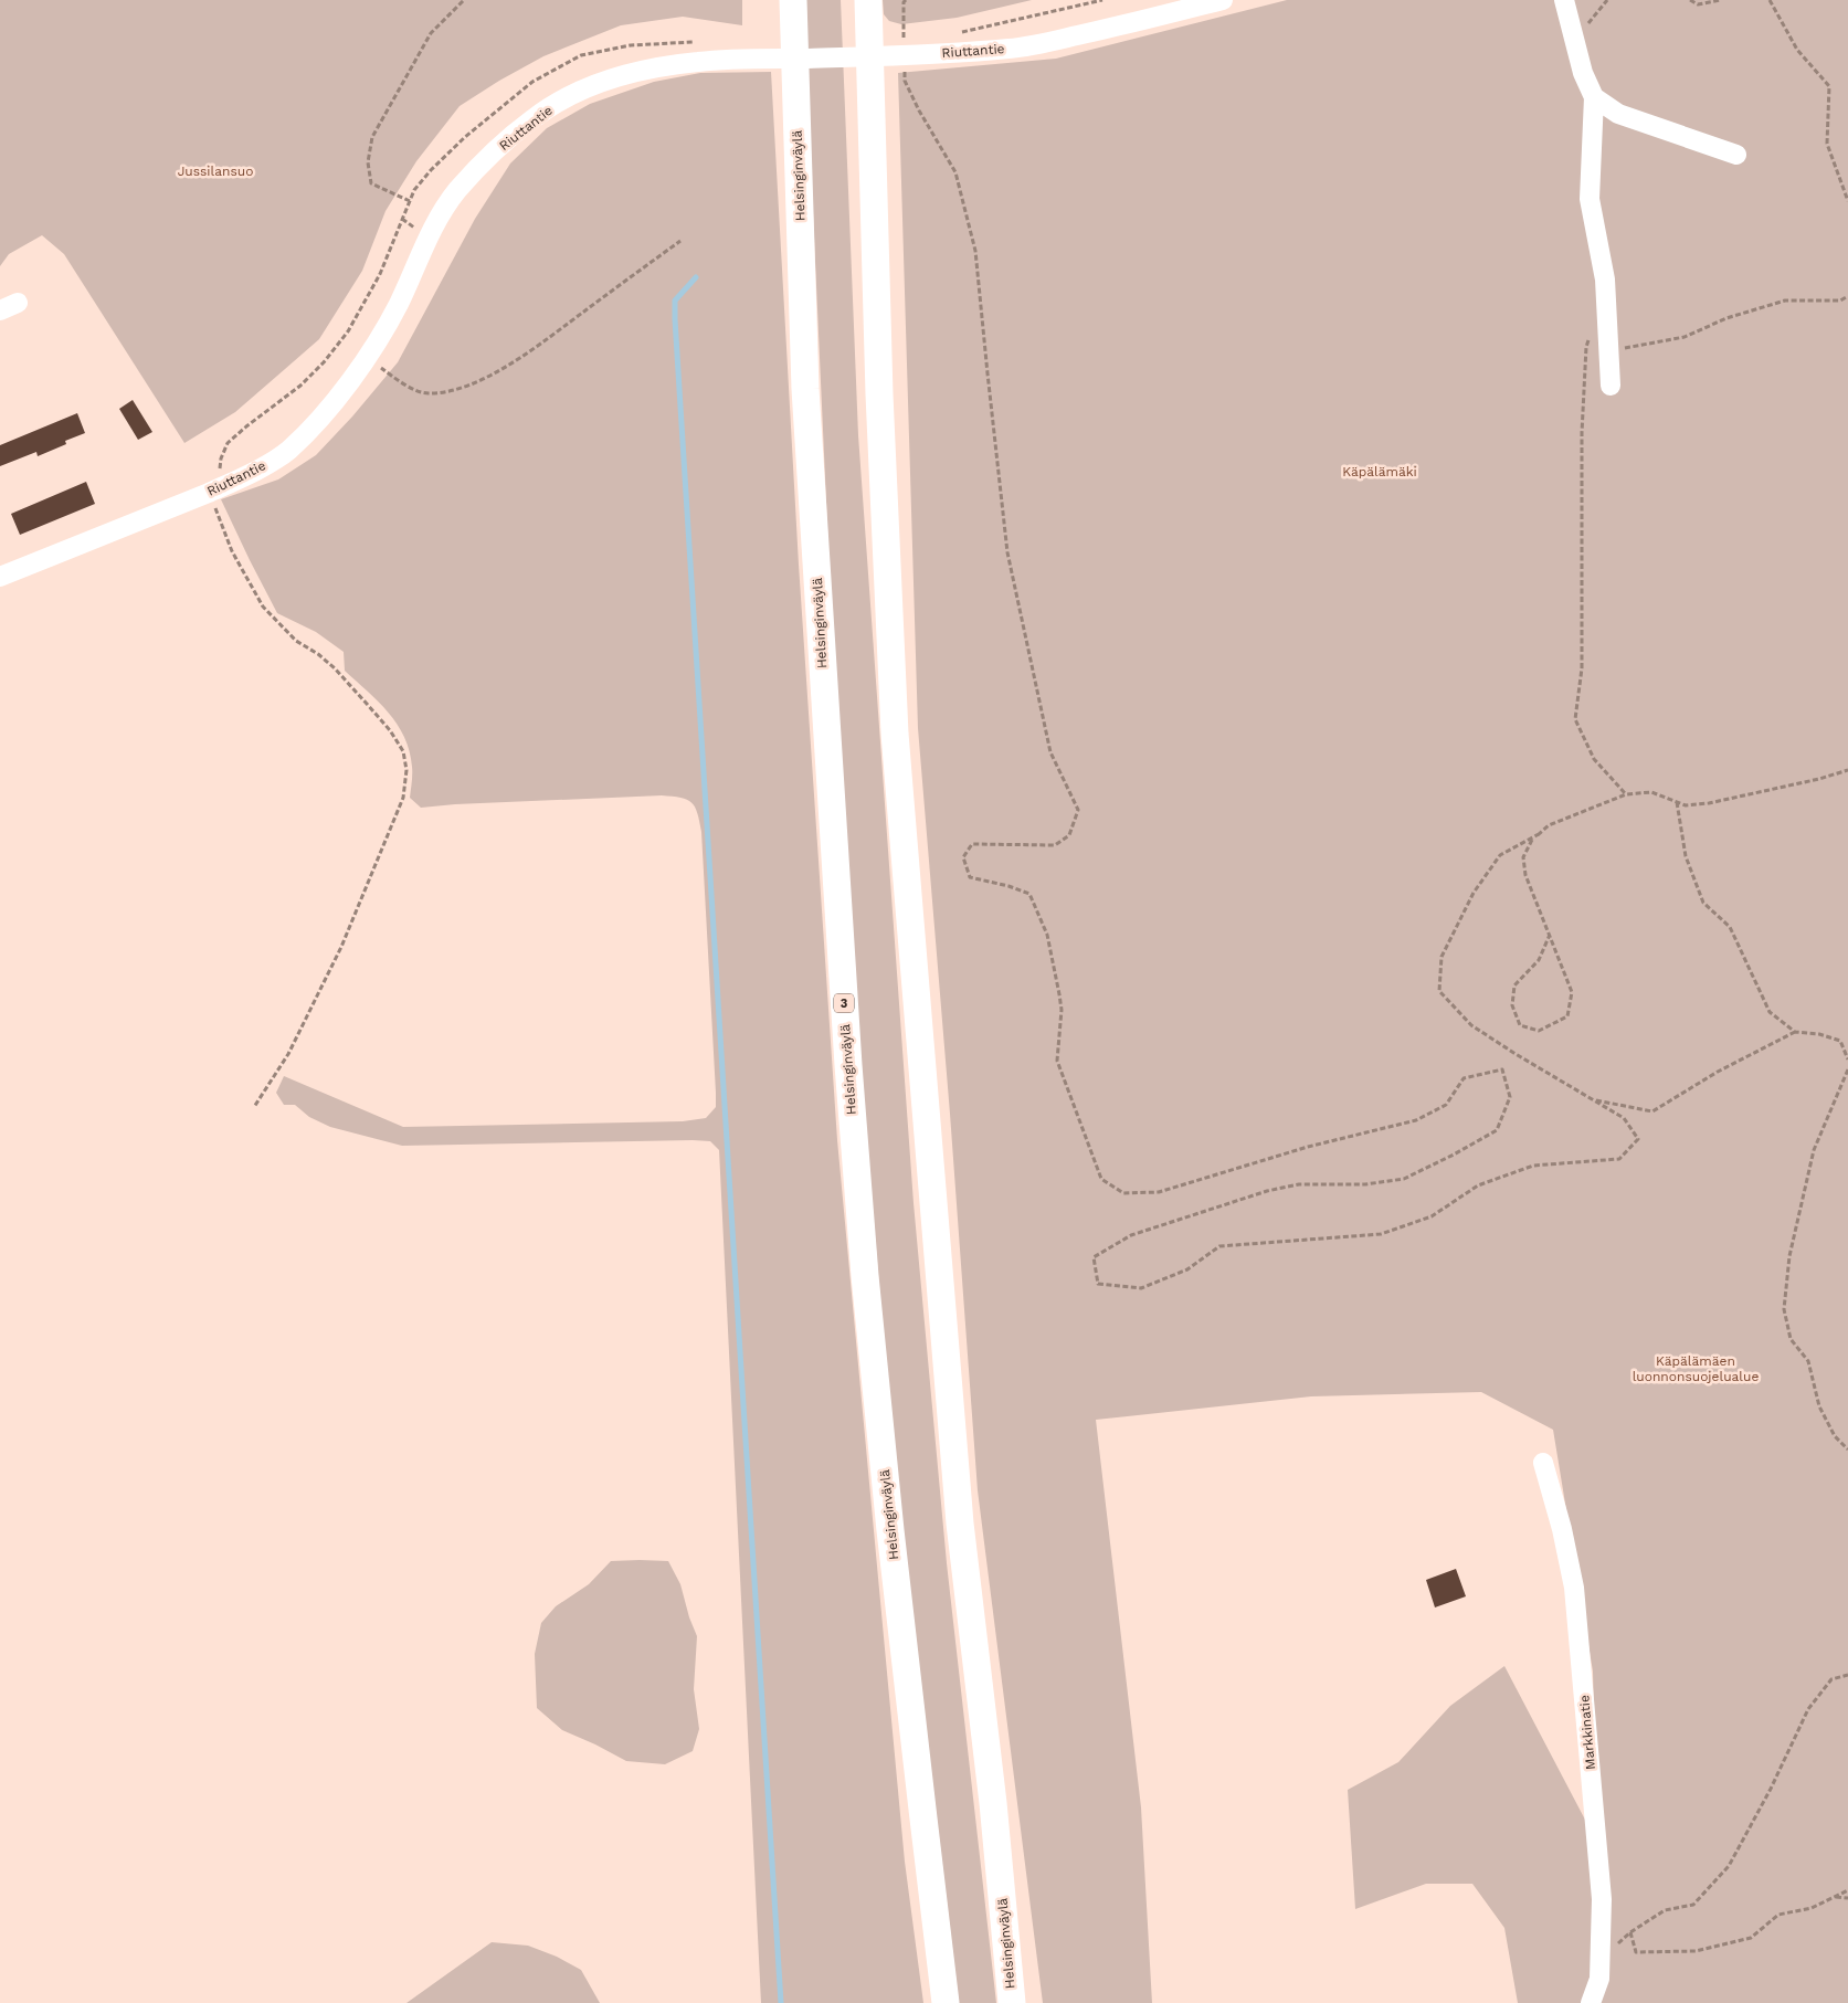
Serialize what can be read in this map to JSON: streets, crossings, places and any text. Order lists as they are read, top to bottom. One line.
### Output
{"streets":{"highway":["Helsinginväylä","3"],"street":["Riuttantie","Markkinatie"]},"parks":["Jussilansuo","Käpälämäki","Käpälämäen luonnonsuojelualue"]}
